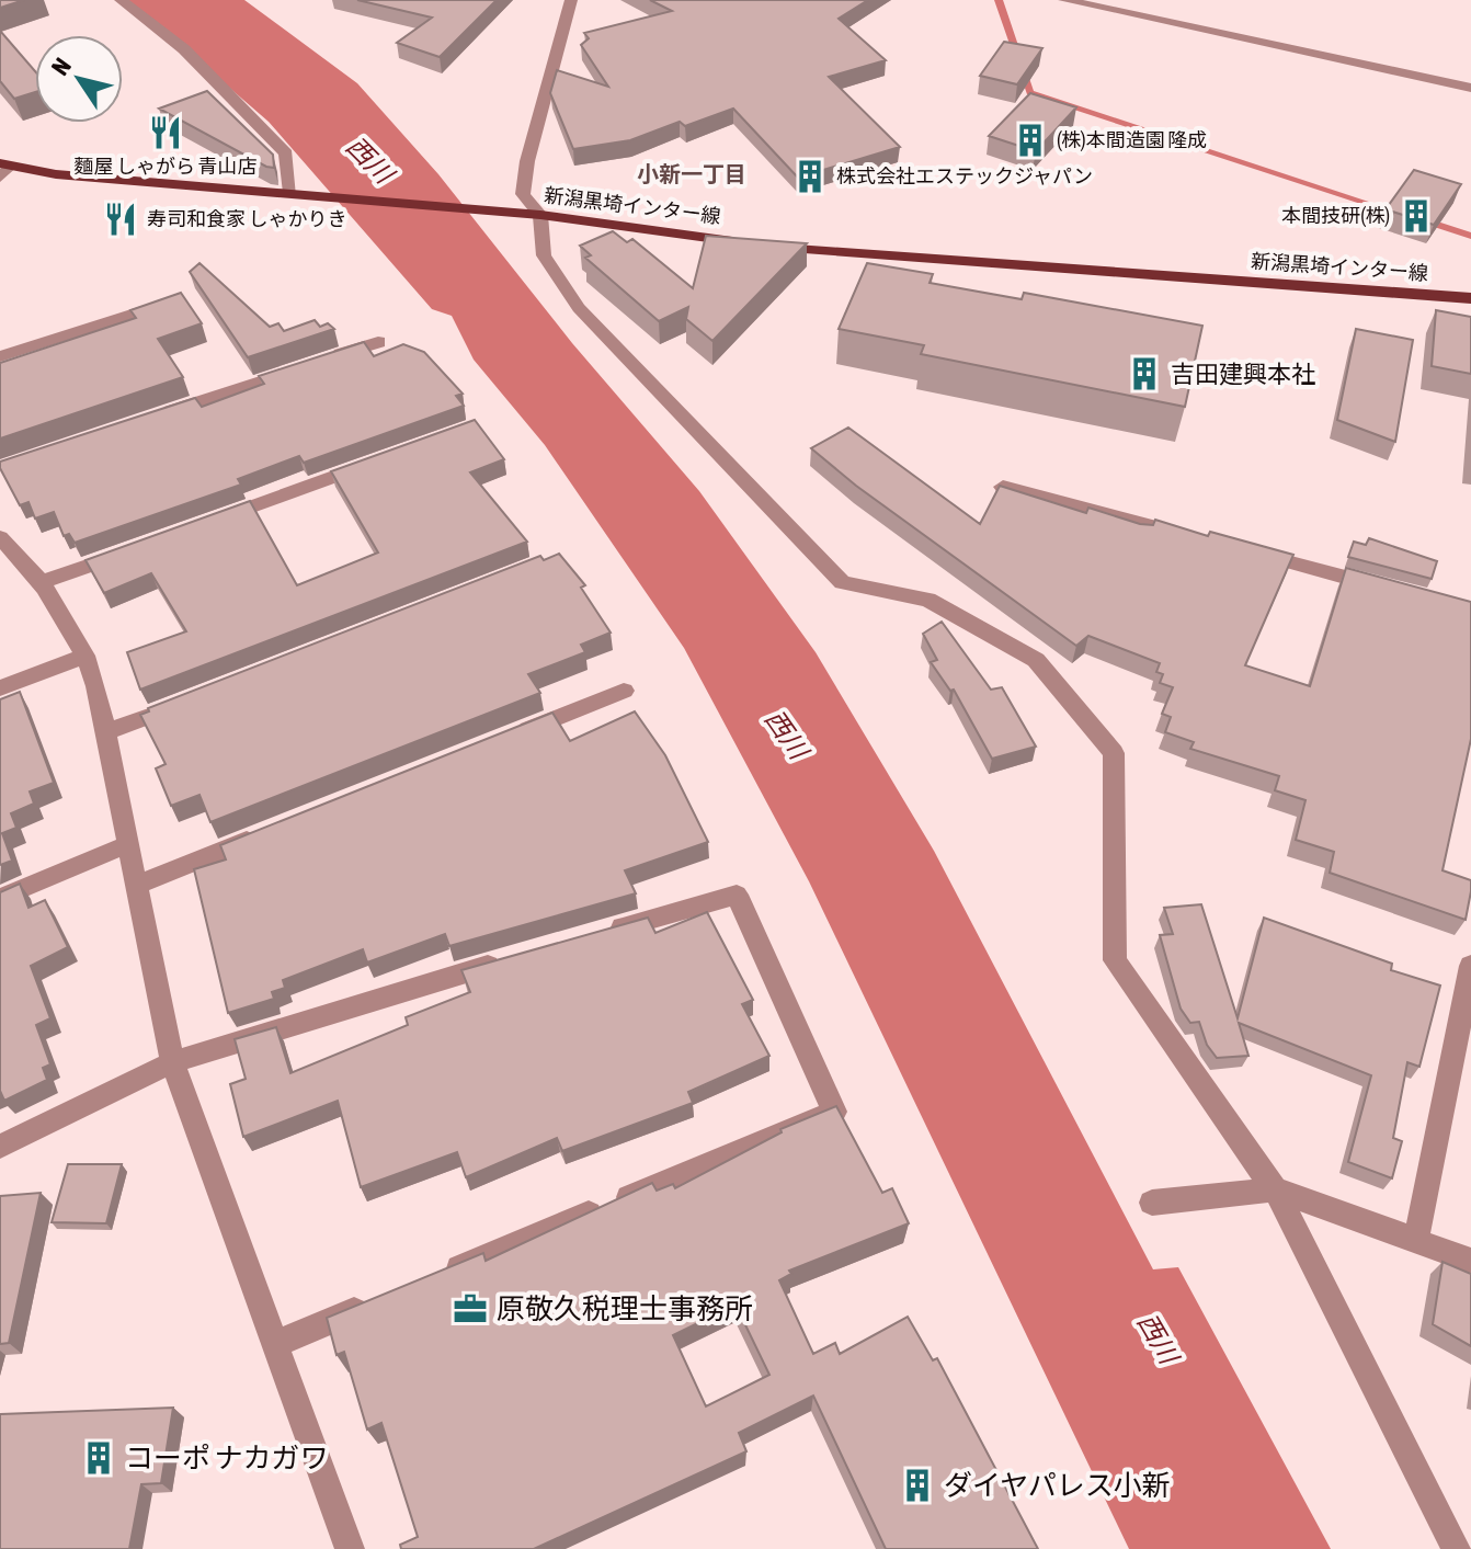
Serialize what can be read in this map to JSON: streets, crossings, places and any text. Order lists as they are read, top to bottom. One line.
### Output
{"streets":{"main road":["新潟黒埼インター線"]},"districts":["小新一丁目"],"water":["西川"],"places":{"restaurant":["麵屋 しゃがら 青山店","寿司和食家 しゃかりき"],"building":["(株)本間造園 隆成","株式会社エステックジャパン","本間技研(株)","吉田建興本社","コーポ ナカガワ","ダイヤパレス小新"],"office":["原敬久税理士事務所"]},"north":"top left"}
